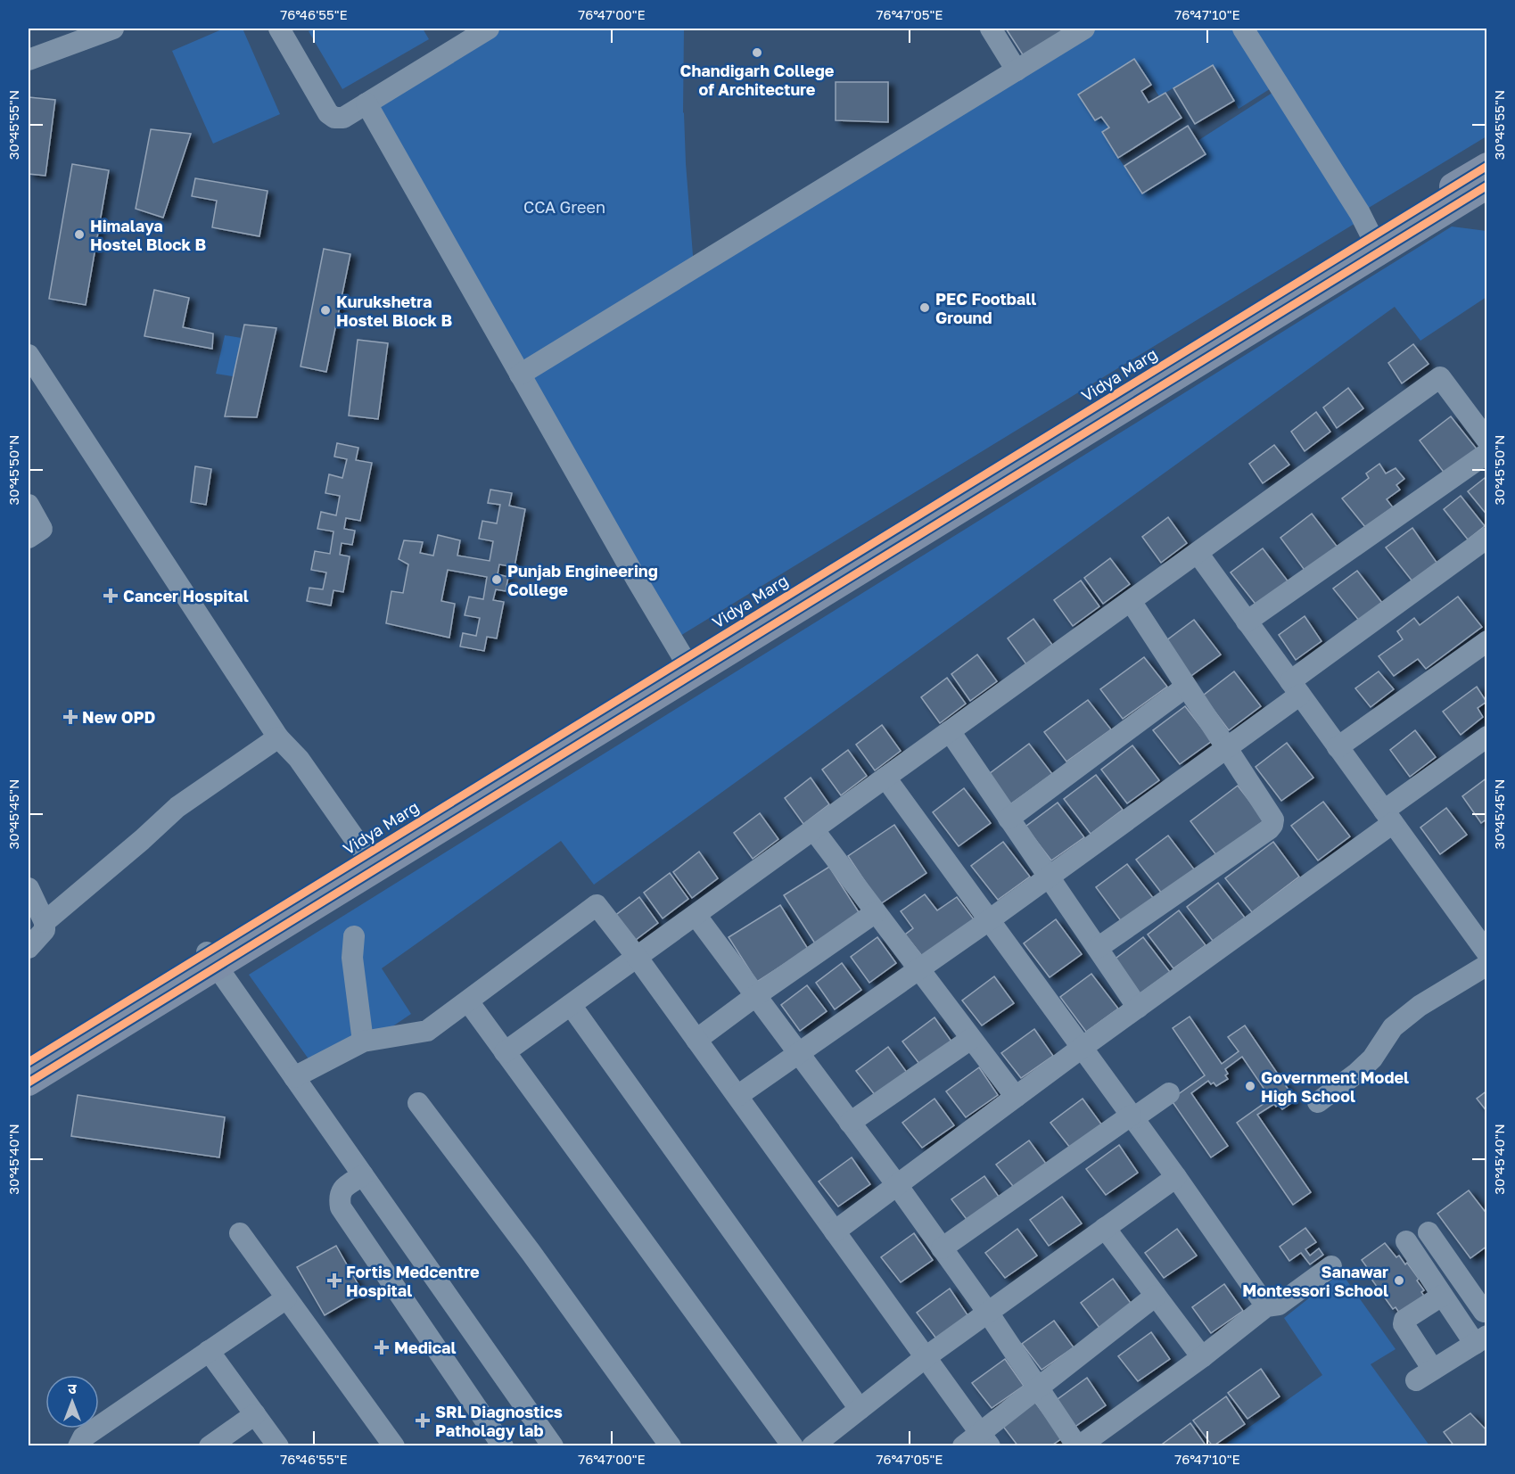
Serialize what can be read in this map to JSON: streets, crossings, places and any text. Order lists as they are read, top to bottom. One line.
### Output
{"streets":{"main road":["Vidya Marg"]},"parks":["CCA Green"],"places":{"other":["Chandigarh College of Architecture","Himalaya Hostel Block B","PEC Football Ground","Kurukshetra Hostel Block B","Punjab Engineering College","Government Model High School","Sanawar Montessori School"],"health":["Cancer Hospital","New OPD","Fortis Medcentre Hospital","Medical","SRL Diagnostics Patholagy lab"]},"north":"top","coordinates":["76°46'55\"E","76°47'00\"E","76°47'05\"E","76°47'10\"E","30°45'55\"N","30°45'50\"N","30°45'45\"N","30°45'40\"N"]}
